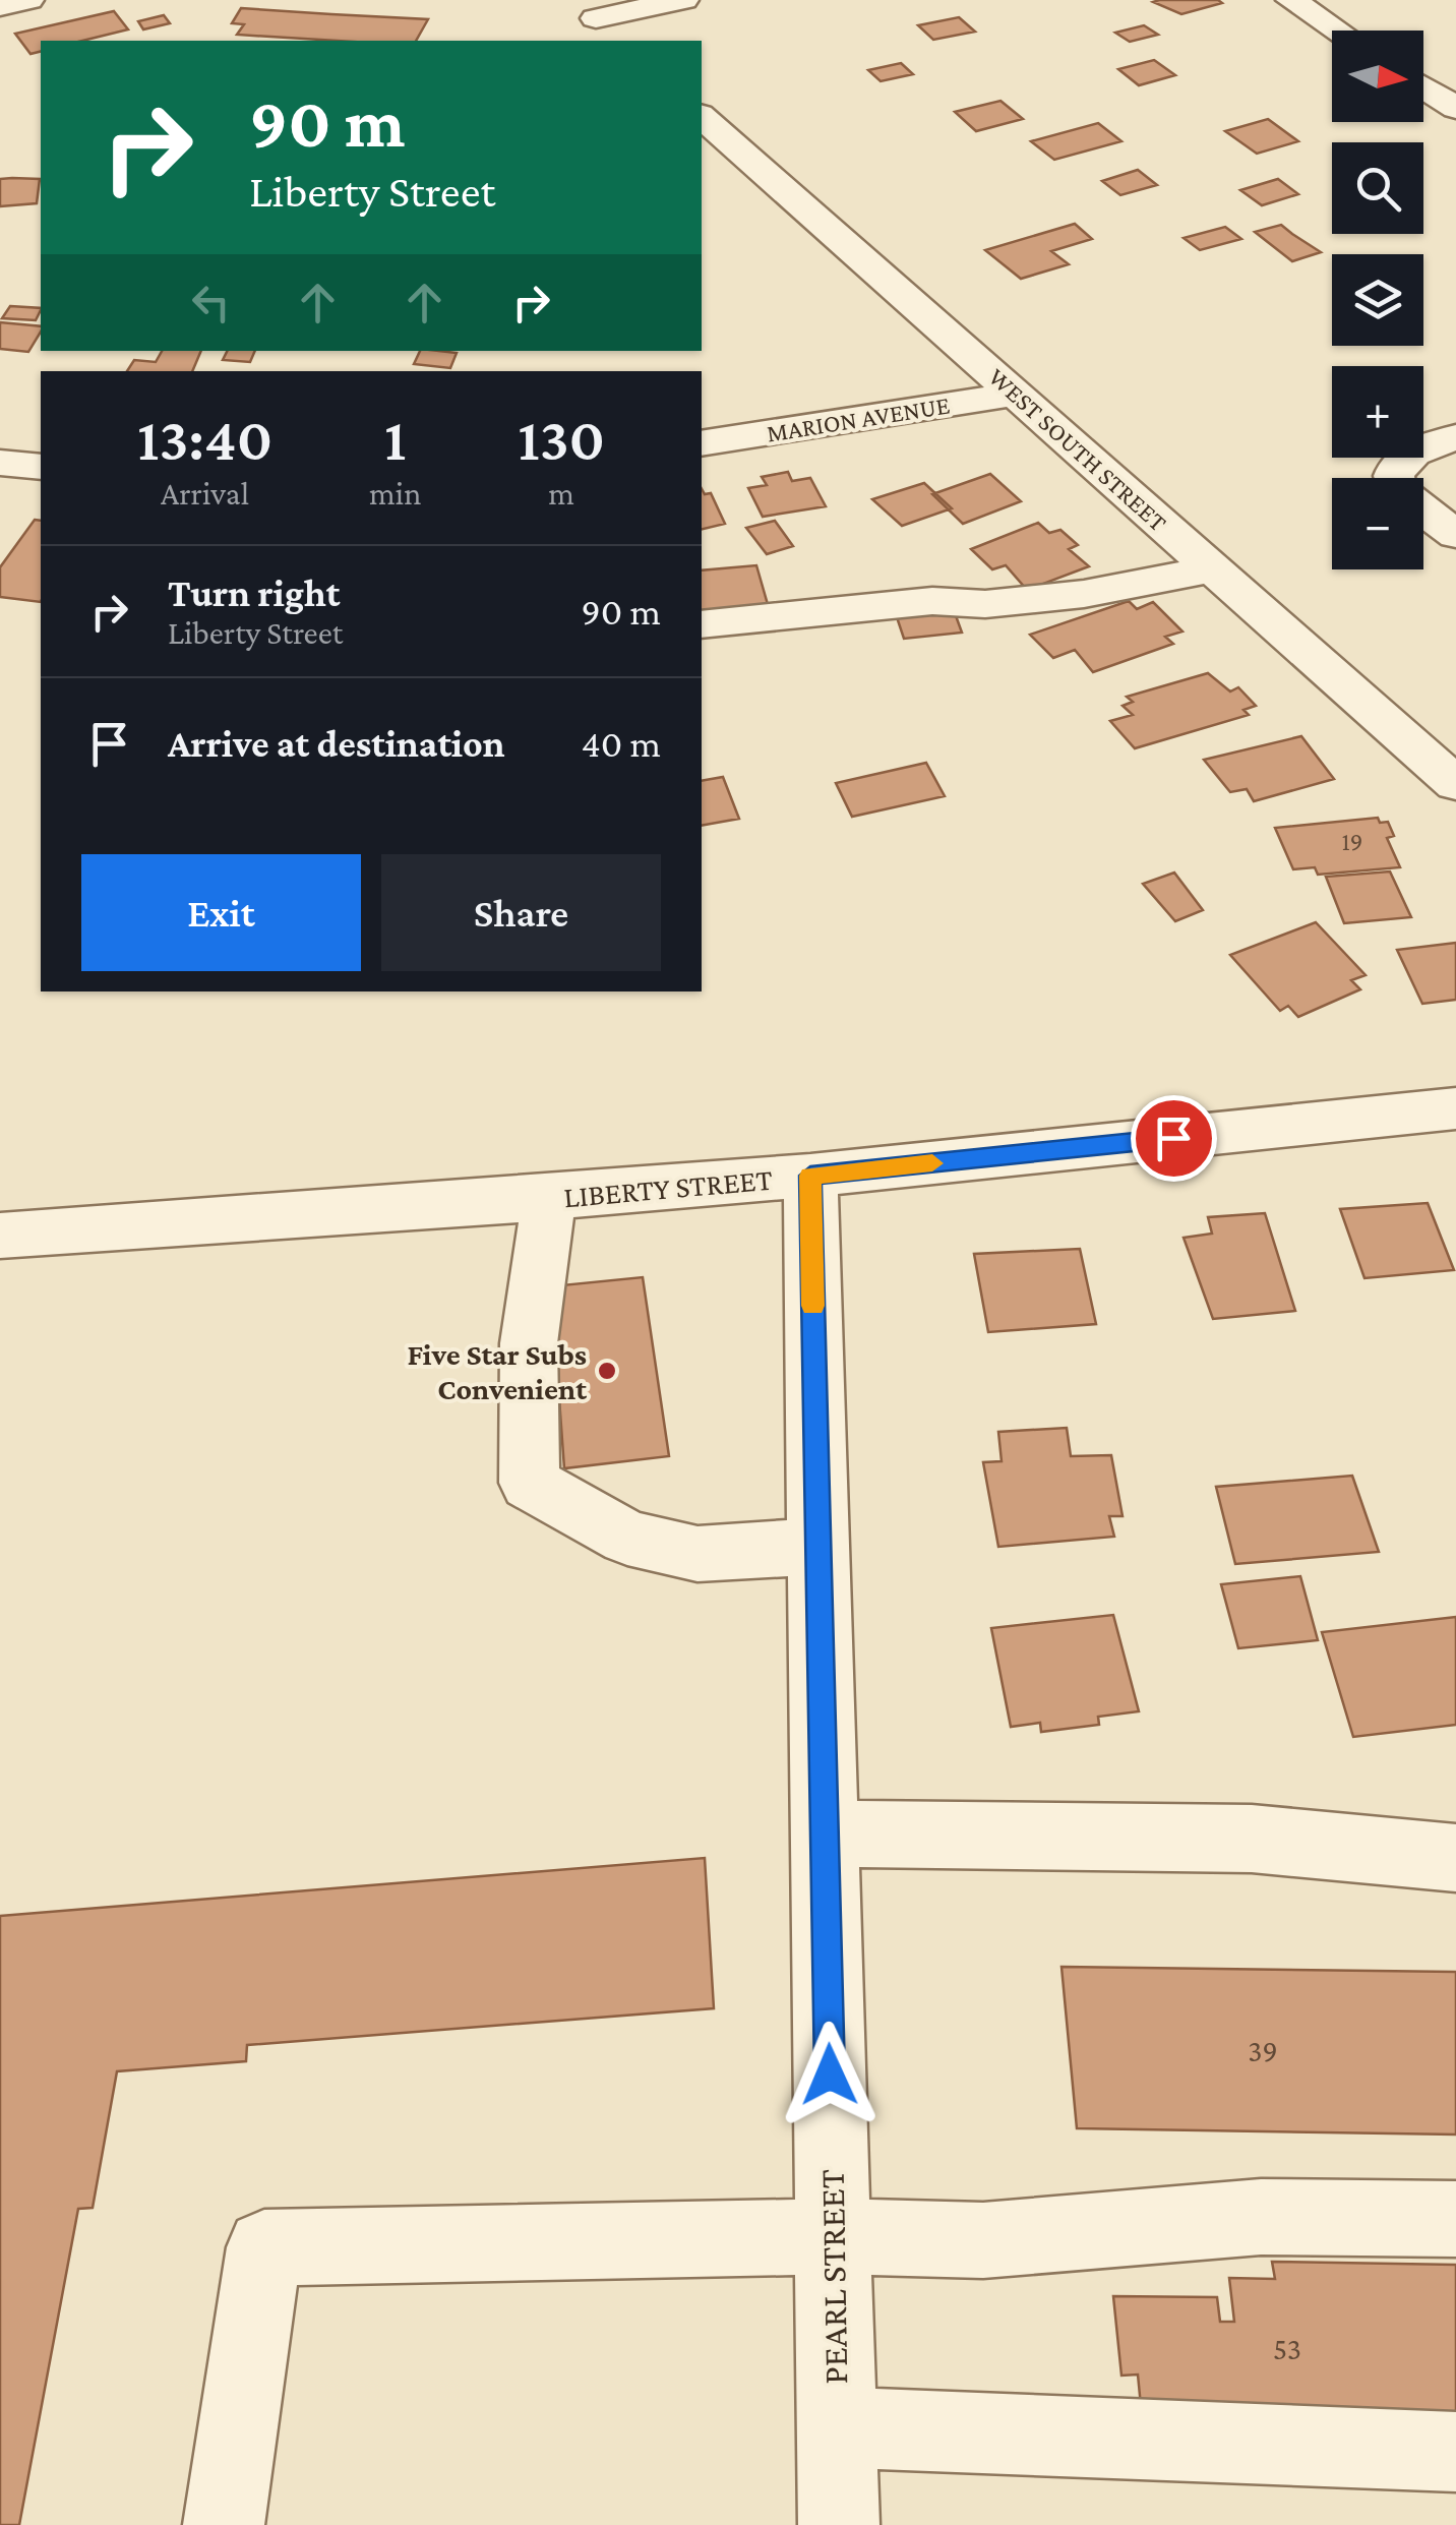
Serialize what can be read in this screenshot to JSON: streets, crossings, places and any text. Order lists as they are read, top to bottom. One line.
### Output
{"streets":{"street":["MARION AVENUE","WEST SOUTH STREET","LIBERTY STREET","PEARL STREET"]},"crossings":[["MARION AVENUE","WEST SOUTH STREET"],["LIBERTY STREET","PEARL STREET"]],"places":["Five Star Subs Convenient"],"house_numbers":["19","39","53"],"north":"right","page":{"map_buttons":["+","−"],"turn":["90 m","Liberty Street"],"eta":["13:40","Arrival","1","min","130","m"],"list":[{"name":"Turn right","note":"Liberty Street","value":"90 m"},{"name":"Arrive at destination","value":"40 m"}],"buttons":["Exit","Share"]}}
